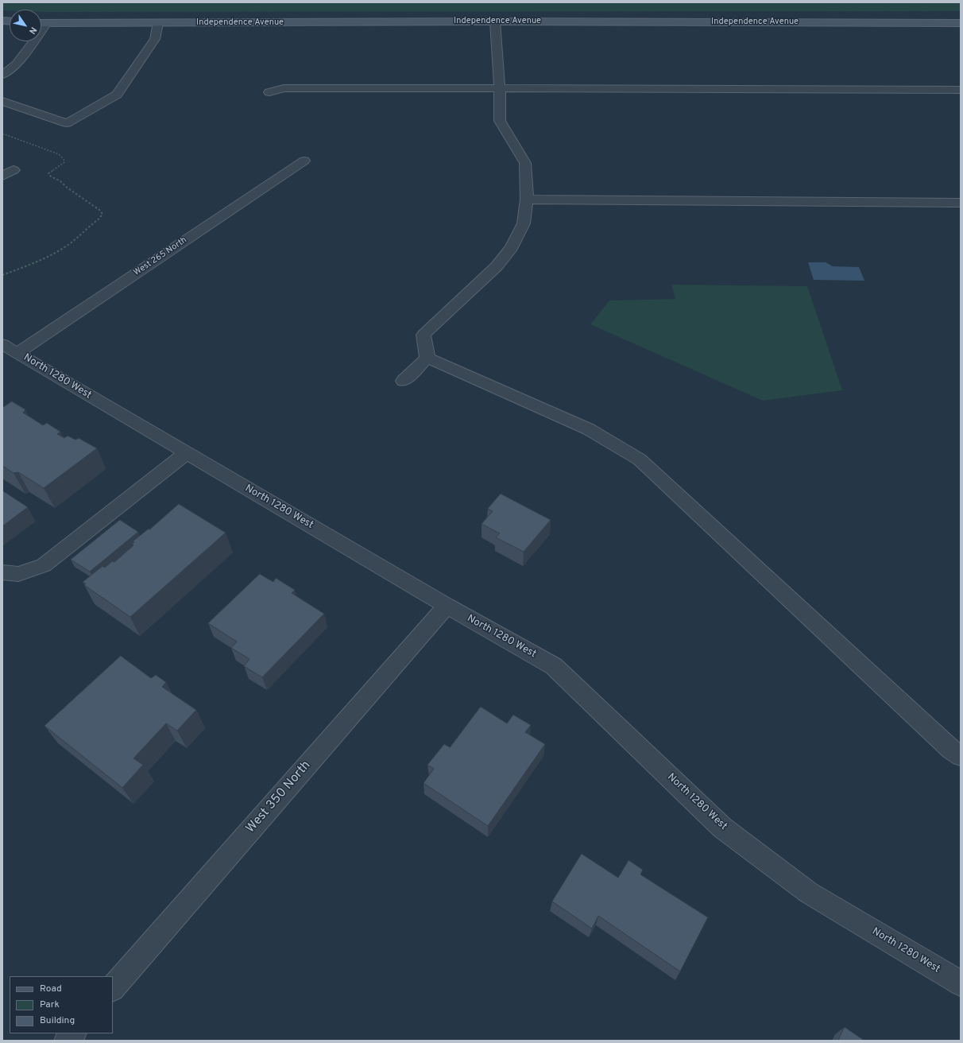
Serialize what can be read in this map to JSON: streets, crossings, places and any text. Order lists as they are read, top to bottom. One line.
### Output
{"streets":{"street":["Independence Avenue","West 265 North","North 1280 West","West 350 North"]},"crossings":[["West 265 North","North 1280 West"],["North 1280 West","West 350 North"]],"legend":["Road","Park","Building"],"north":"bottom right"}
